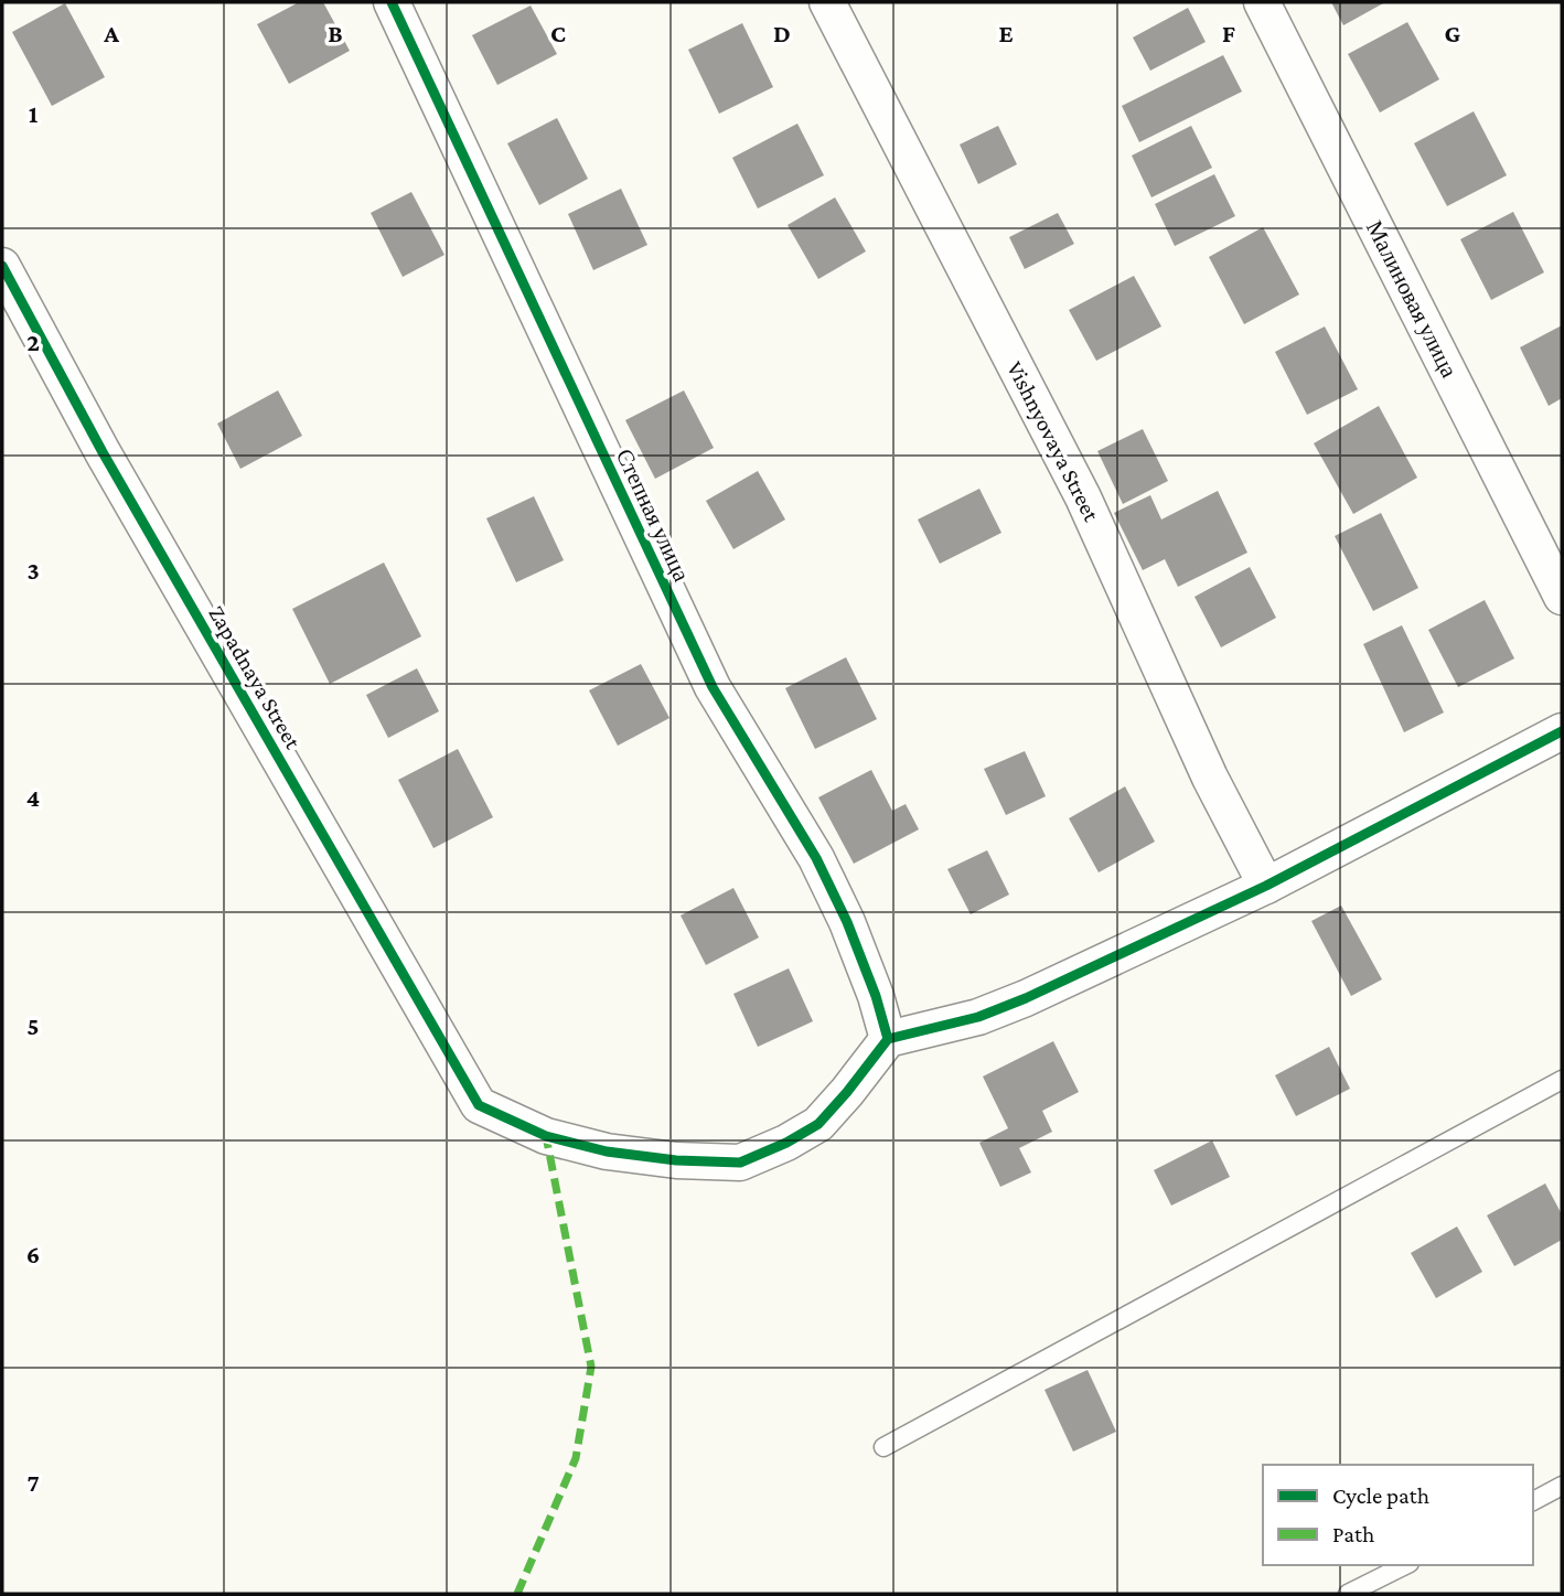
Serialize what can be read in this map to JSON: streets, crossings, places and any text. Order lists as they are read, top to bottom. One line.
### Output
{"streets":{"street":["Малиновая улица","Vishnyovaya Street","Степная улица","Zapadnaya Street"]},"crossings":[["Степная улица","Zapadnaya Street"]],"legend":["Cycle path","Path"],"grid":{"columns":["A","B","C","D","E","F","G"],"rows":["1","2","3","4","5","6","7"]}}
